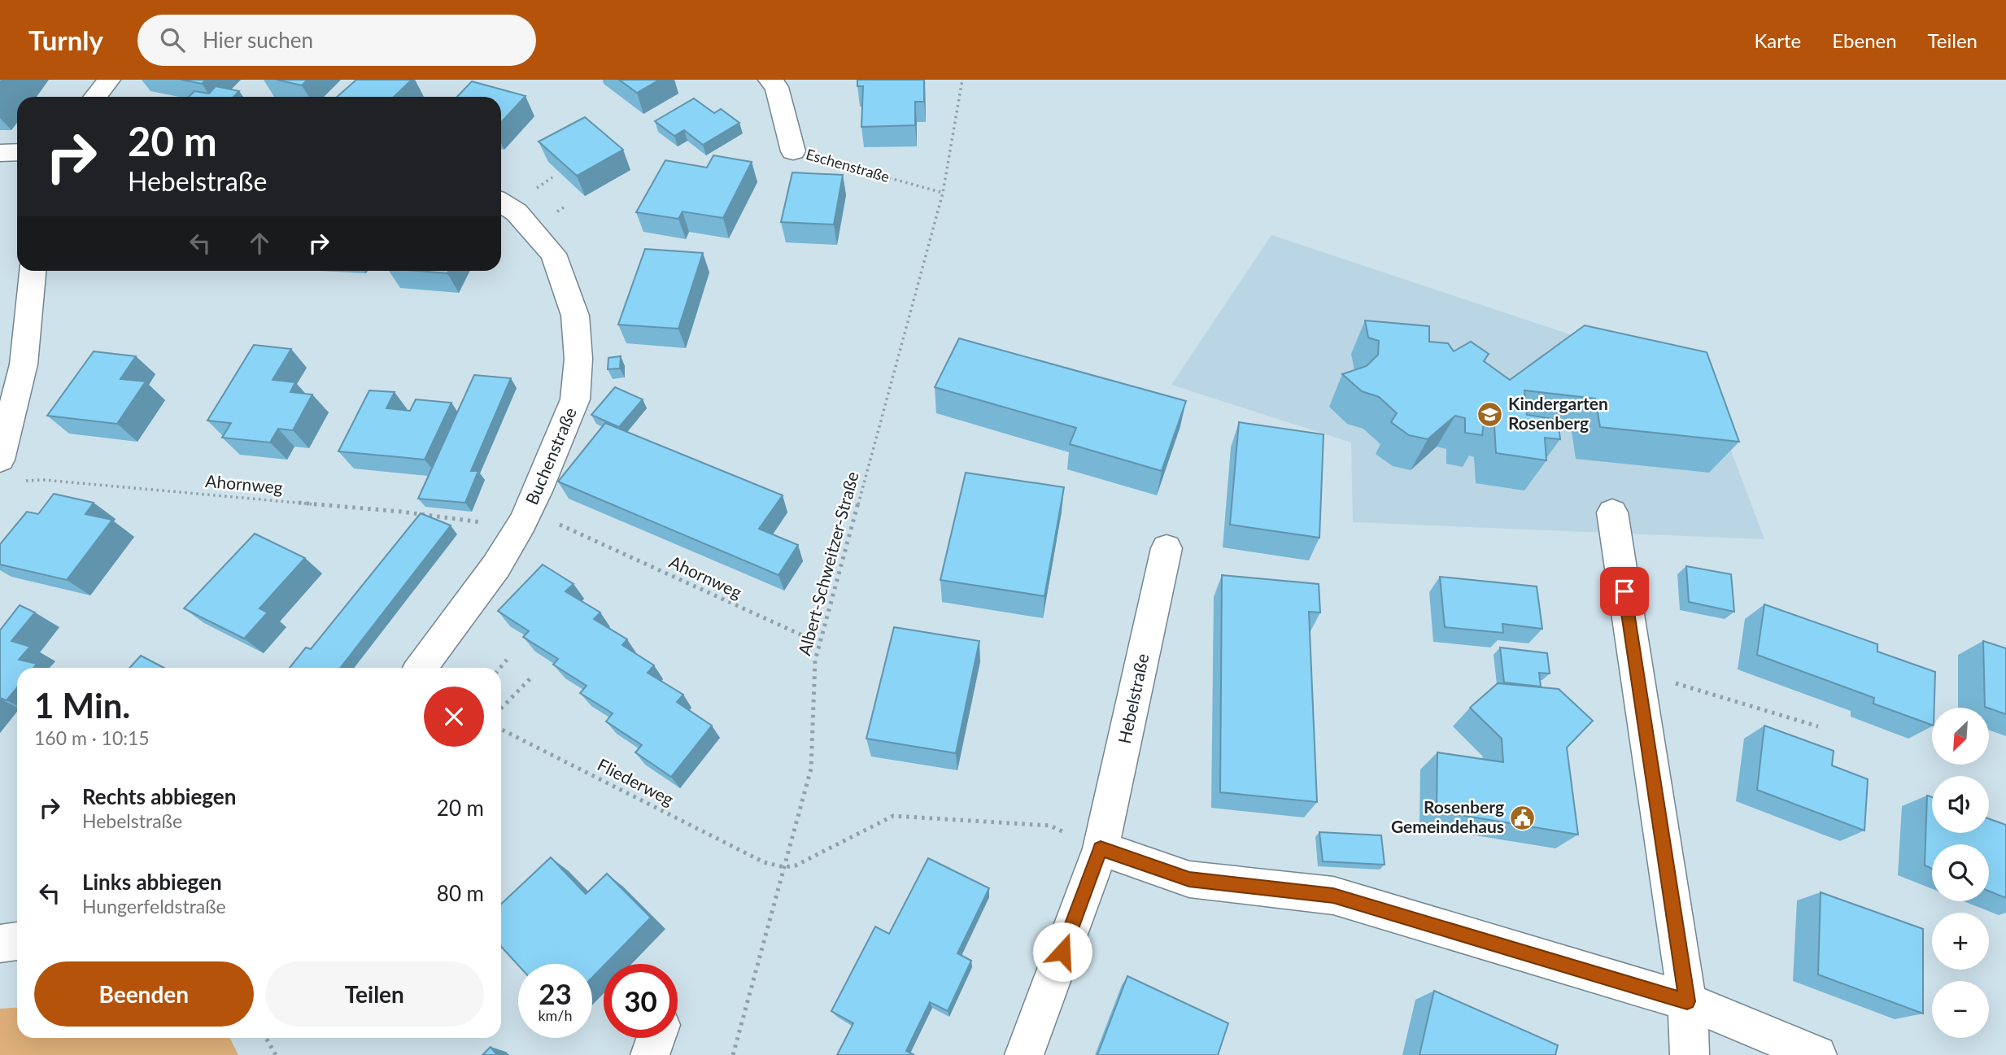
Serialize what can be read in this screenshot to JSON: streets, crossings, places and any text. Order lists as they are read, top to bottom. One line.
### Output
{"streets":{"street":["Eschenstraße","Buchenstraße","Hebelstraße"],"path":["Ahornweg","Albert-Schweitzer-Straße","Fliederweg"]},"crossings":[["Eschenstraße","Albert-Schweitzer-Straße"],["Ahornweg","Albert-Schweitzer-Straße"],["Albert-Schweitzer-Straße","Fliederweg"]],"places":{"school or university":["Kindergarten Rosenberg"],"public building":["Rosenberg Gemeindehaus"]},"north":"bottom left","page":{"header":"Turnly","search":"Hier suchen","nav":["Karte","Ebenen","Teilen"],"turn":["20 m","Hebelstraße"],"heading":["1 Min.","160 m · 10:15"],"map_buttons":["+","−"],"list":[{"name":"Rechts abbiegen","note":"Hebelstraße","value":"20 m"},{"name":"Links abbiegen","note":"Hungerfeldstraße","value":"80 m"}],"buttons":["Beenden","Teilen"],"speed":"23 km/h","limit":"30"}}
